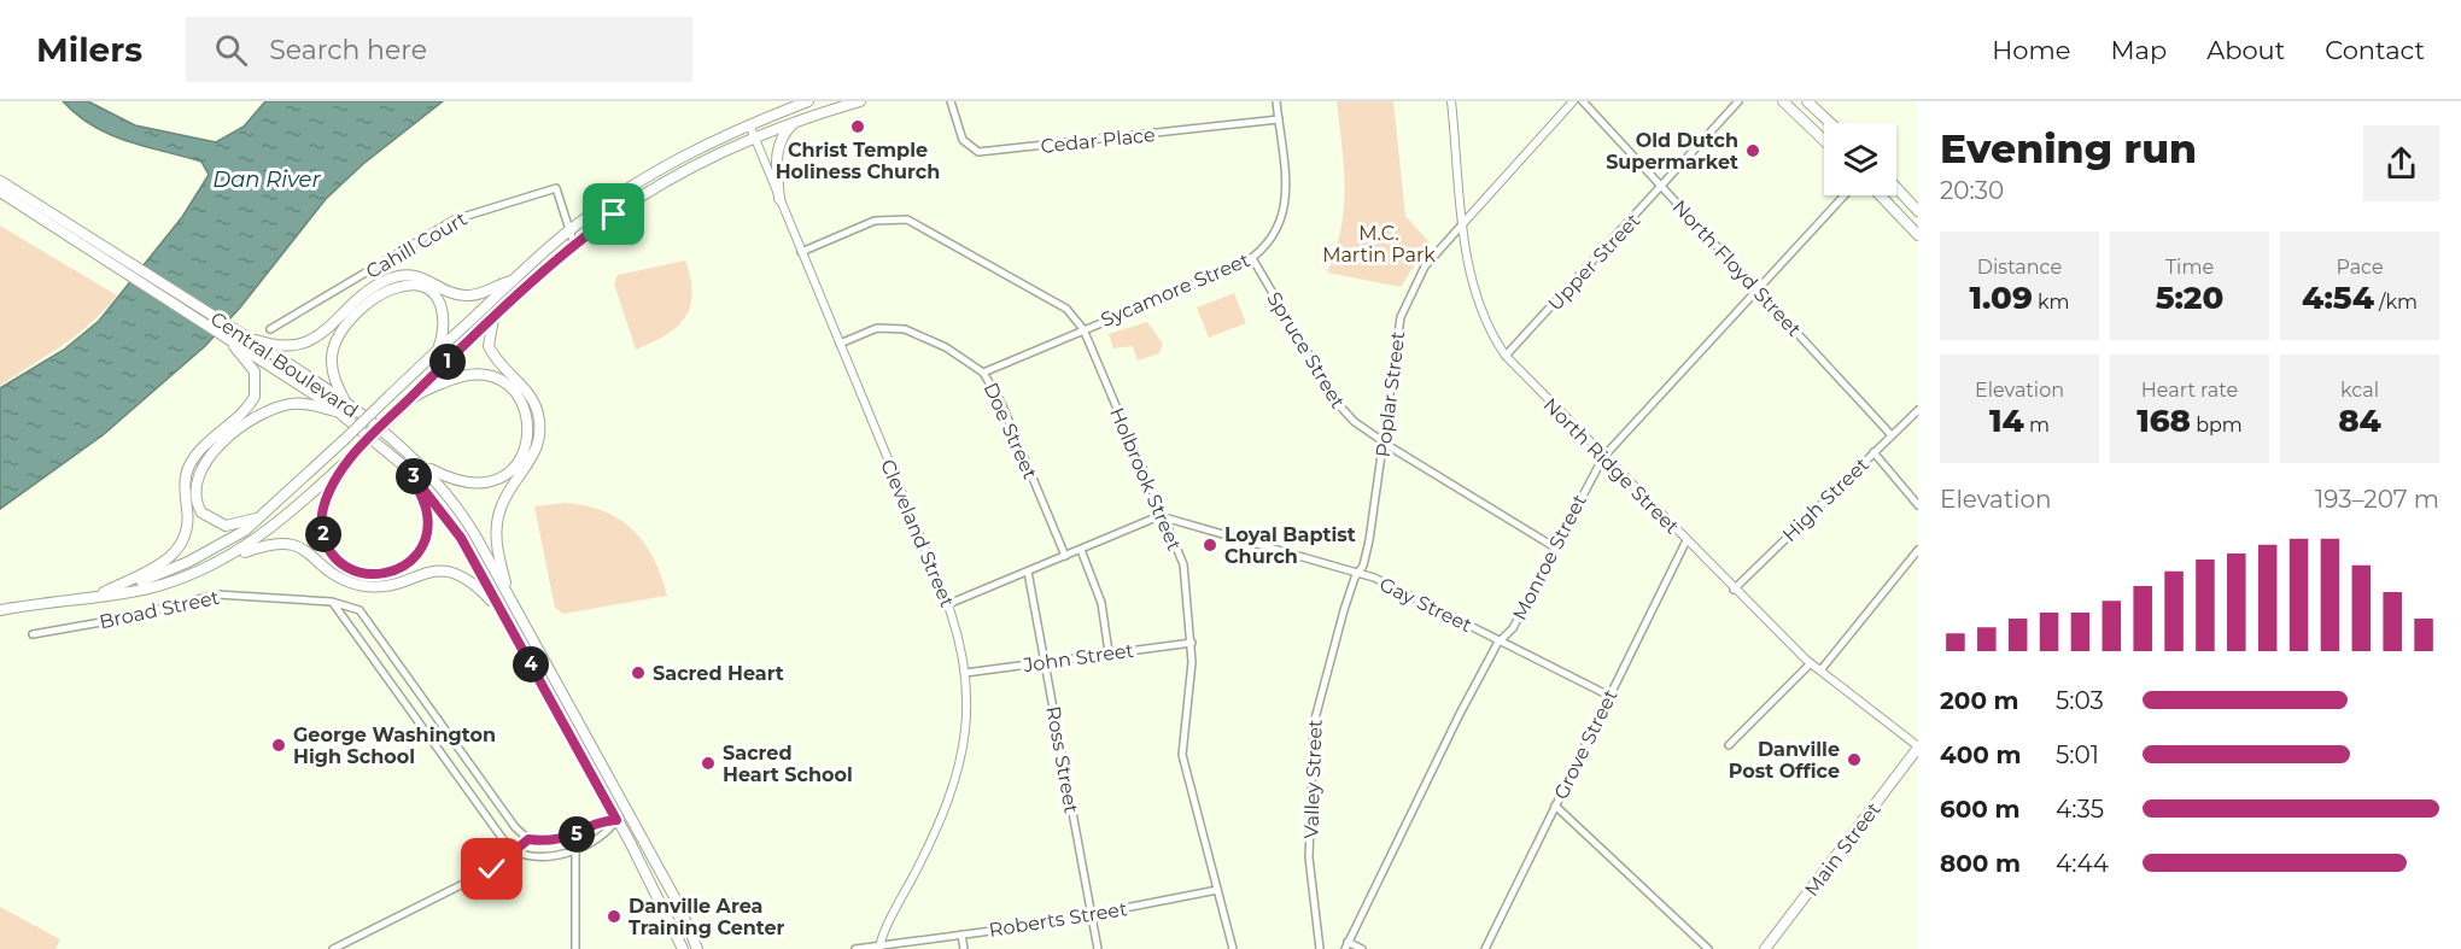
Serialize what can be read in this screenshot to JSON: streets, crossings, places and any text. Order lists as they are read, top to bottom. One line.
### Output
{"streets":{"main road":["Central Boulevard","Main Street"],"street":["Cedar Place","Cahill Court","Upper Street","North Floyd Street","Sycamore Street","Spruce Street","Poplar Street","Doe Street","North Ridge Street","Holbrook Street","High Street","Cleveland Street","Monroe Street","Gay Street","Broad Street","John Street","Grove Street","Ross Street","Valley Street","Roberts Street"]},"crossings":[["Cedar Place","Sycamore Street"],["Upper Street","North Floyd Street"],["Upper Street","North Ridge Street"],["North Floyd Street","High Street"],["North Floyd Street","Monroe Street"],["Sycamore Street","Spruce Street"],["Sycamore Street","Doe Street"],["Sycamore Street","Holbrook Street"],["Spruce Street","Poplar Street"],["Spruce Street","Monroe Street"],["Poplar Street","North Ridge Street"],["Poplar Street","Gay Street"],["Poplar Street","Valley Street"],["Doe Street","Cleveland Street"],["North Ridge Street","High Street"],["North Ridge Street","Monroe Street"],["North Ridge Street","Grove Street"],["North Ridge Street","Main Street"],["Holbrook Street","Cleveland Street"],["Holbrook Street","Gay Street"],["Holbrook Street","John Street"],["Holbrook Street","Roberts Street"],["Cleveland Street","John Street"],["Cleveland Street","Roberts Street"],["Monroe Street","Gay Street"],["Gay Street","Grove Street"],["Gay Street","Valley Street"],["John Street","Ross Street"],["Ross Street","Roberts Street"]],"water":["Dan River"],"parks":["M.C. Martin Park"],"places":["Christ Temple Holiness Church","Old Dutch Supermarket","Loyal Baptist Church","Sacred Heart","George Washington High School","Danville Post Office","Sacred Heart School","Danville Area Training Center"],"page":{"header":"Milers","search":"Search here","nav":["Home","Map","About","Contact"],"heading":["Evening run","20:30"],"stats":[["Distance","1.09 km"],["Time","5:20"],["Pace","4:54 /km"],["Elevation","14 m"],["Heart rate","168 bpm"],["kcal","84"]],"pins":["1","3","2","4","5"],"chart":["Elevation","193–207 m"],"list":[{"name":"200 m","note":"5:03"},{"name":"400 m","note":"5:01"},{"name":"600 m","note":"4:35"},{"name":"800 m","note":"4:44"}]}}
